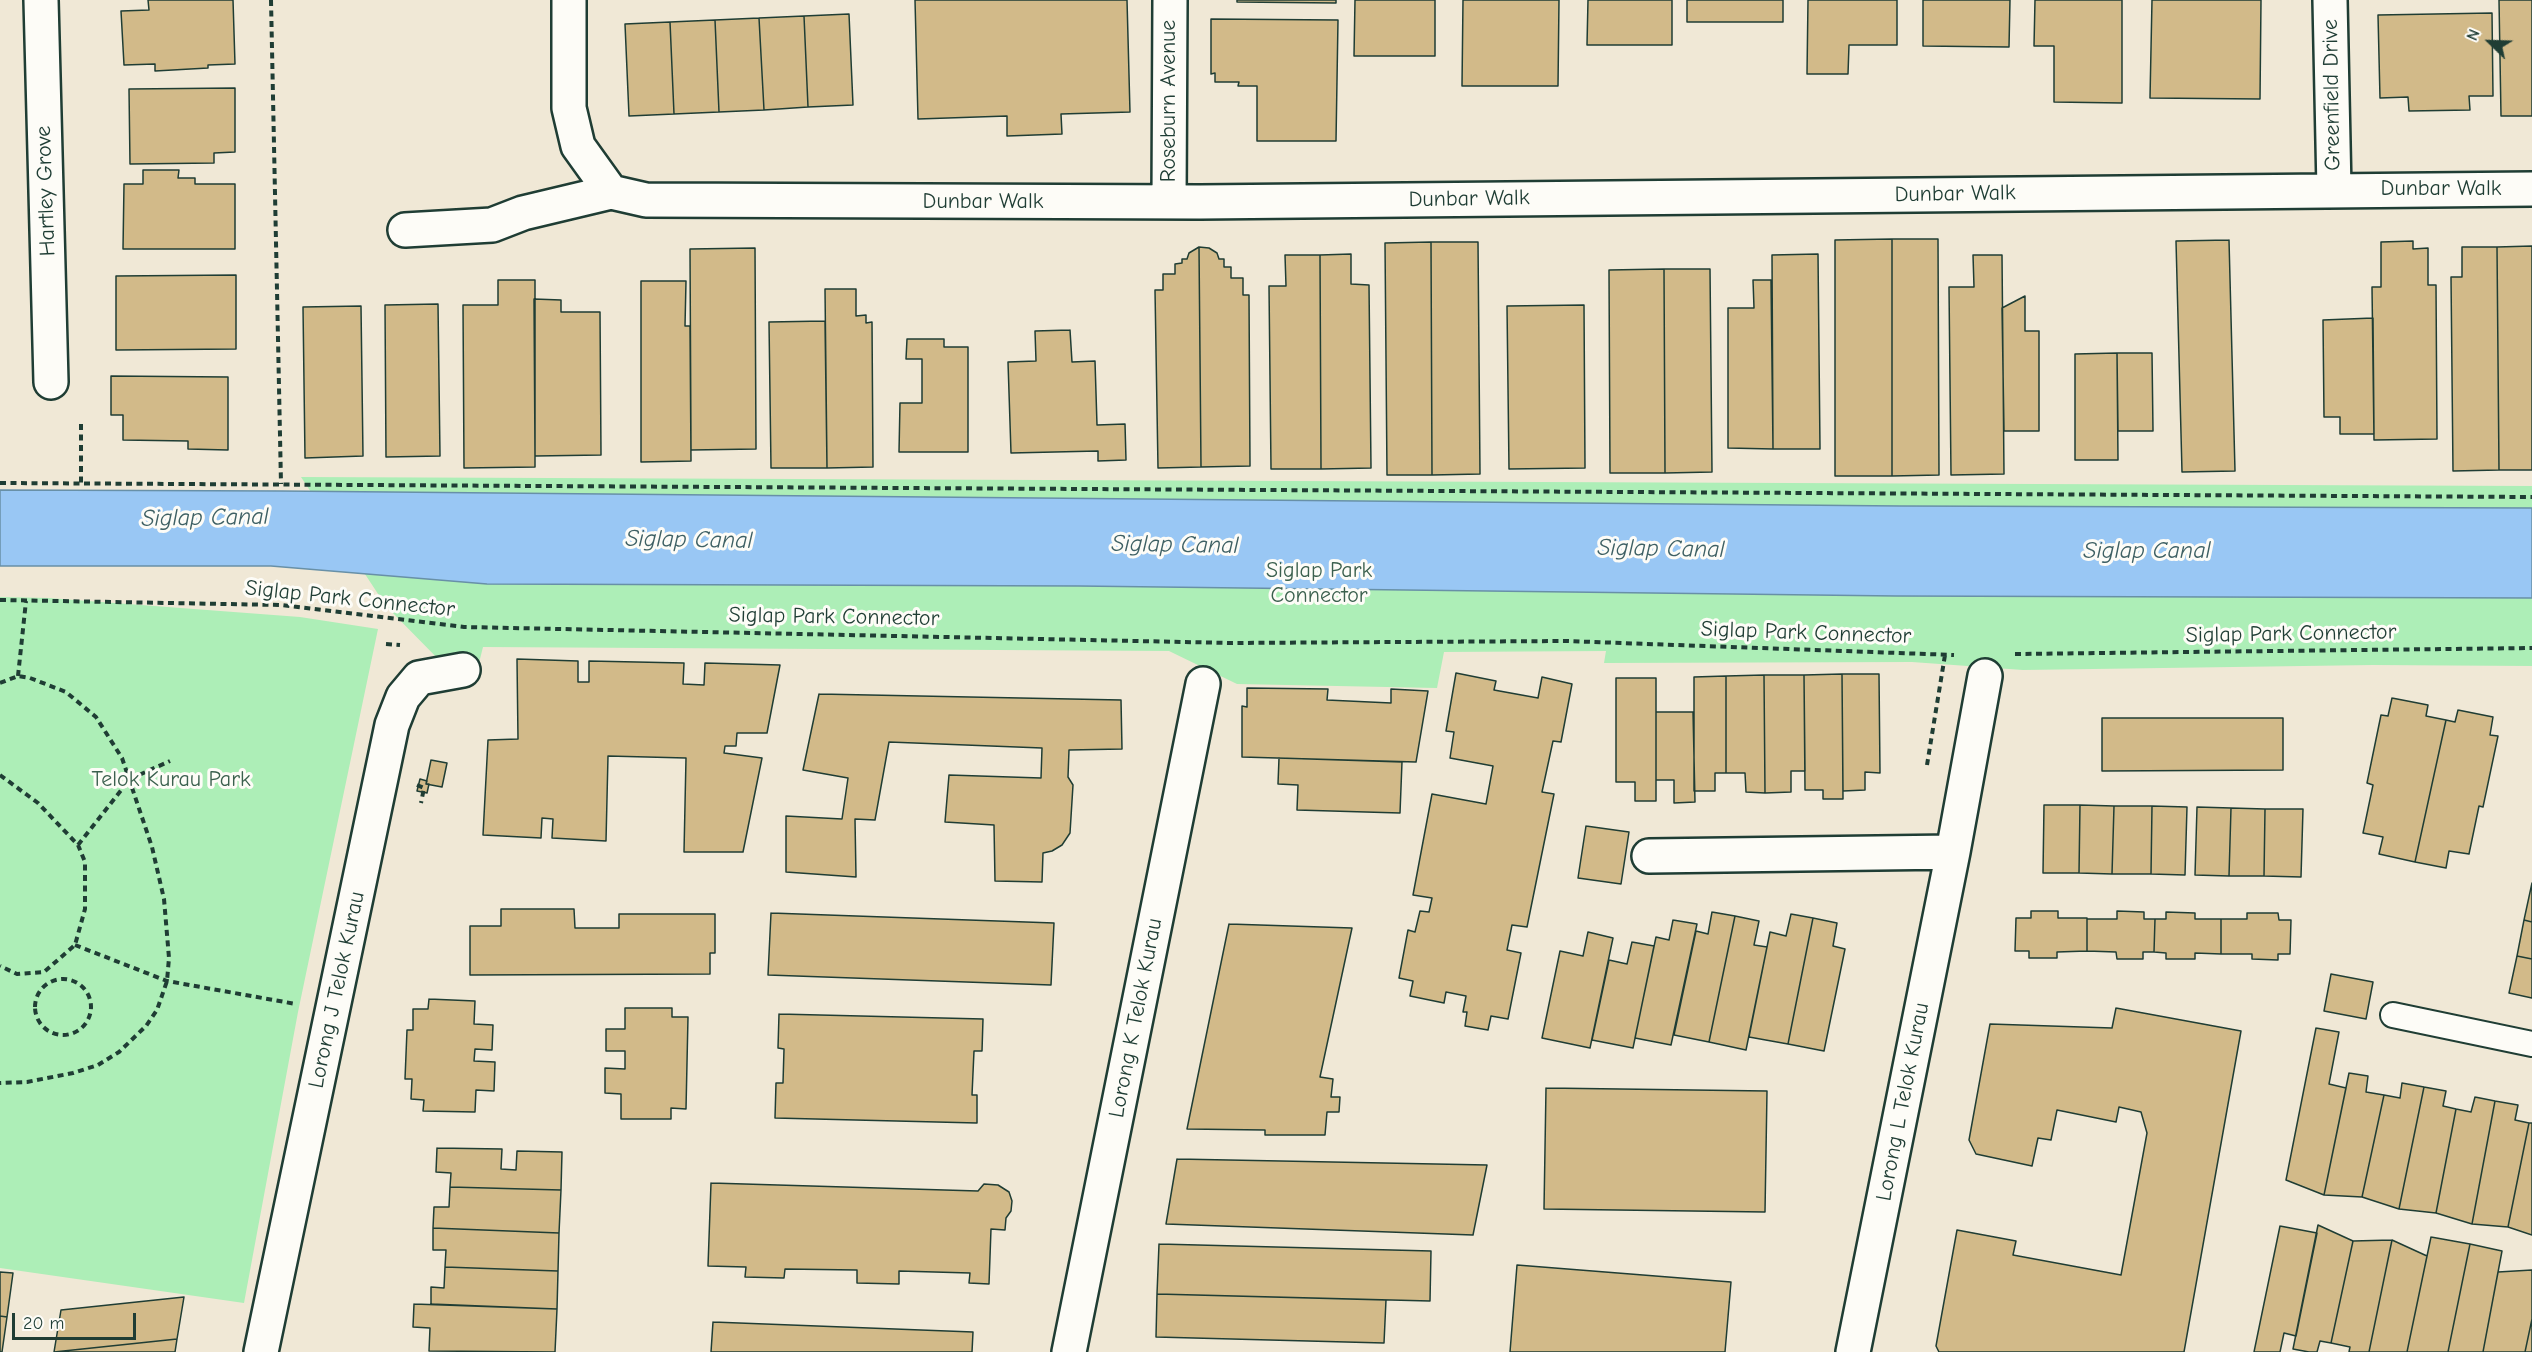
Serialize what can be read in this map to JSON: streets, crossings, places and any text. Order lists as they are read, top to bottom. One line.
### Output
{"streets":{"street":["Greenfield Drive","Roseburn Avenue","Dunbar Walk","Hartley Grove","Lorong J Telok Kurau","Lorong K Telok Kurau","Lorong L Telok Kurau"],"path":["Siglap Park Connector"]},"crossings":[["Greenfield Drive","Dunbar Walk"],["Roseburn Avenue","Dunbar Walk"]],"water":["Siglap Canal"],"parks":["Siglap Park Connector","Telok Kurau Park"],"scale_bar":"20 m","north":"top left"}
